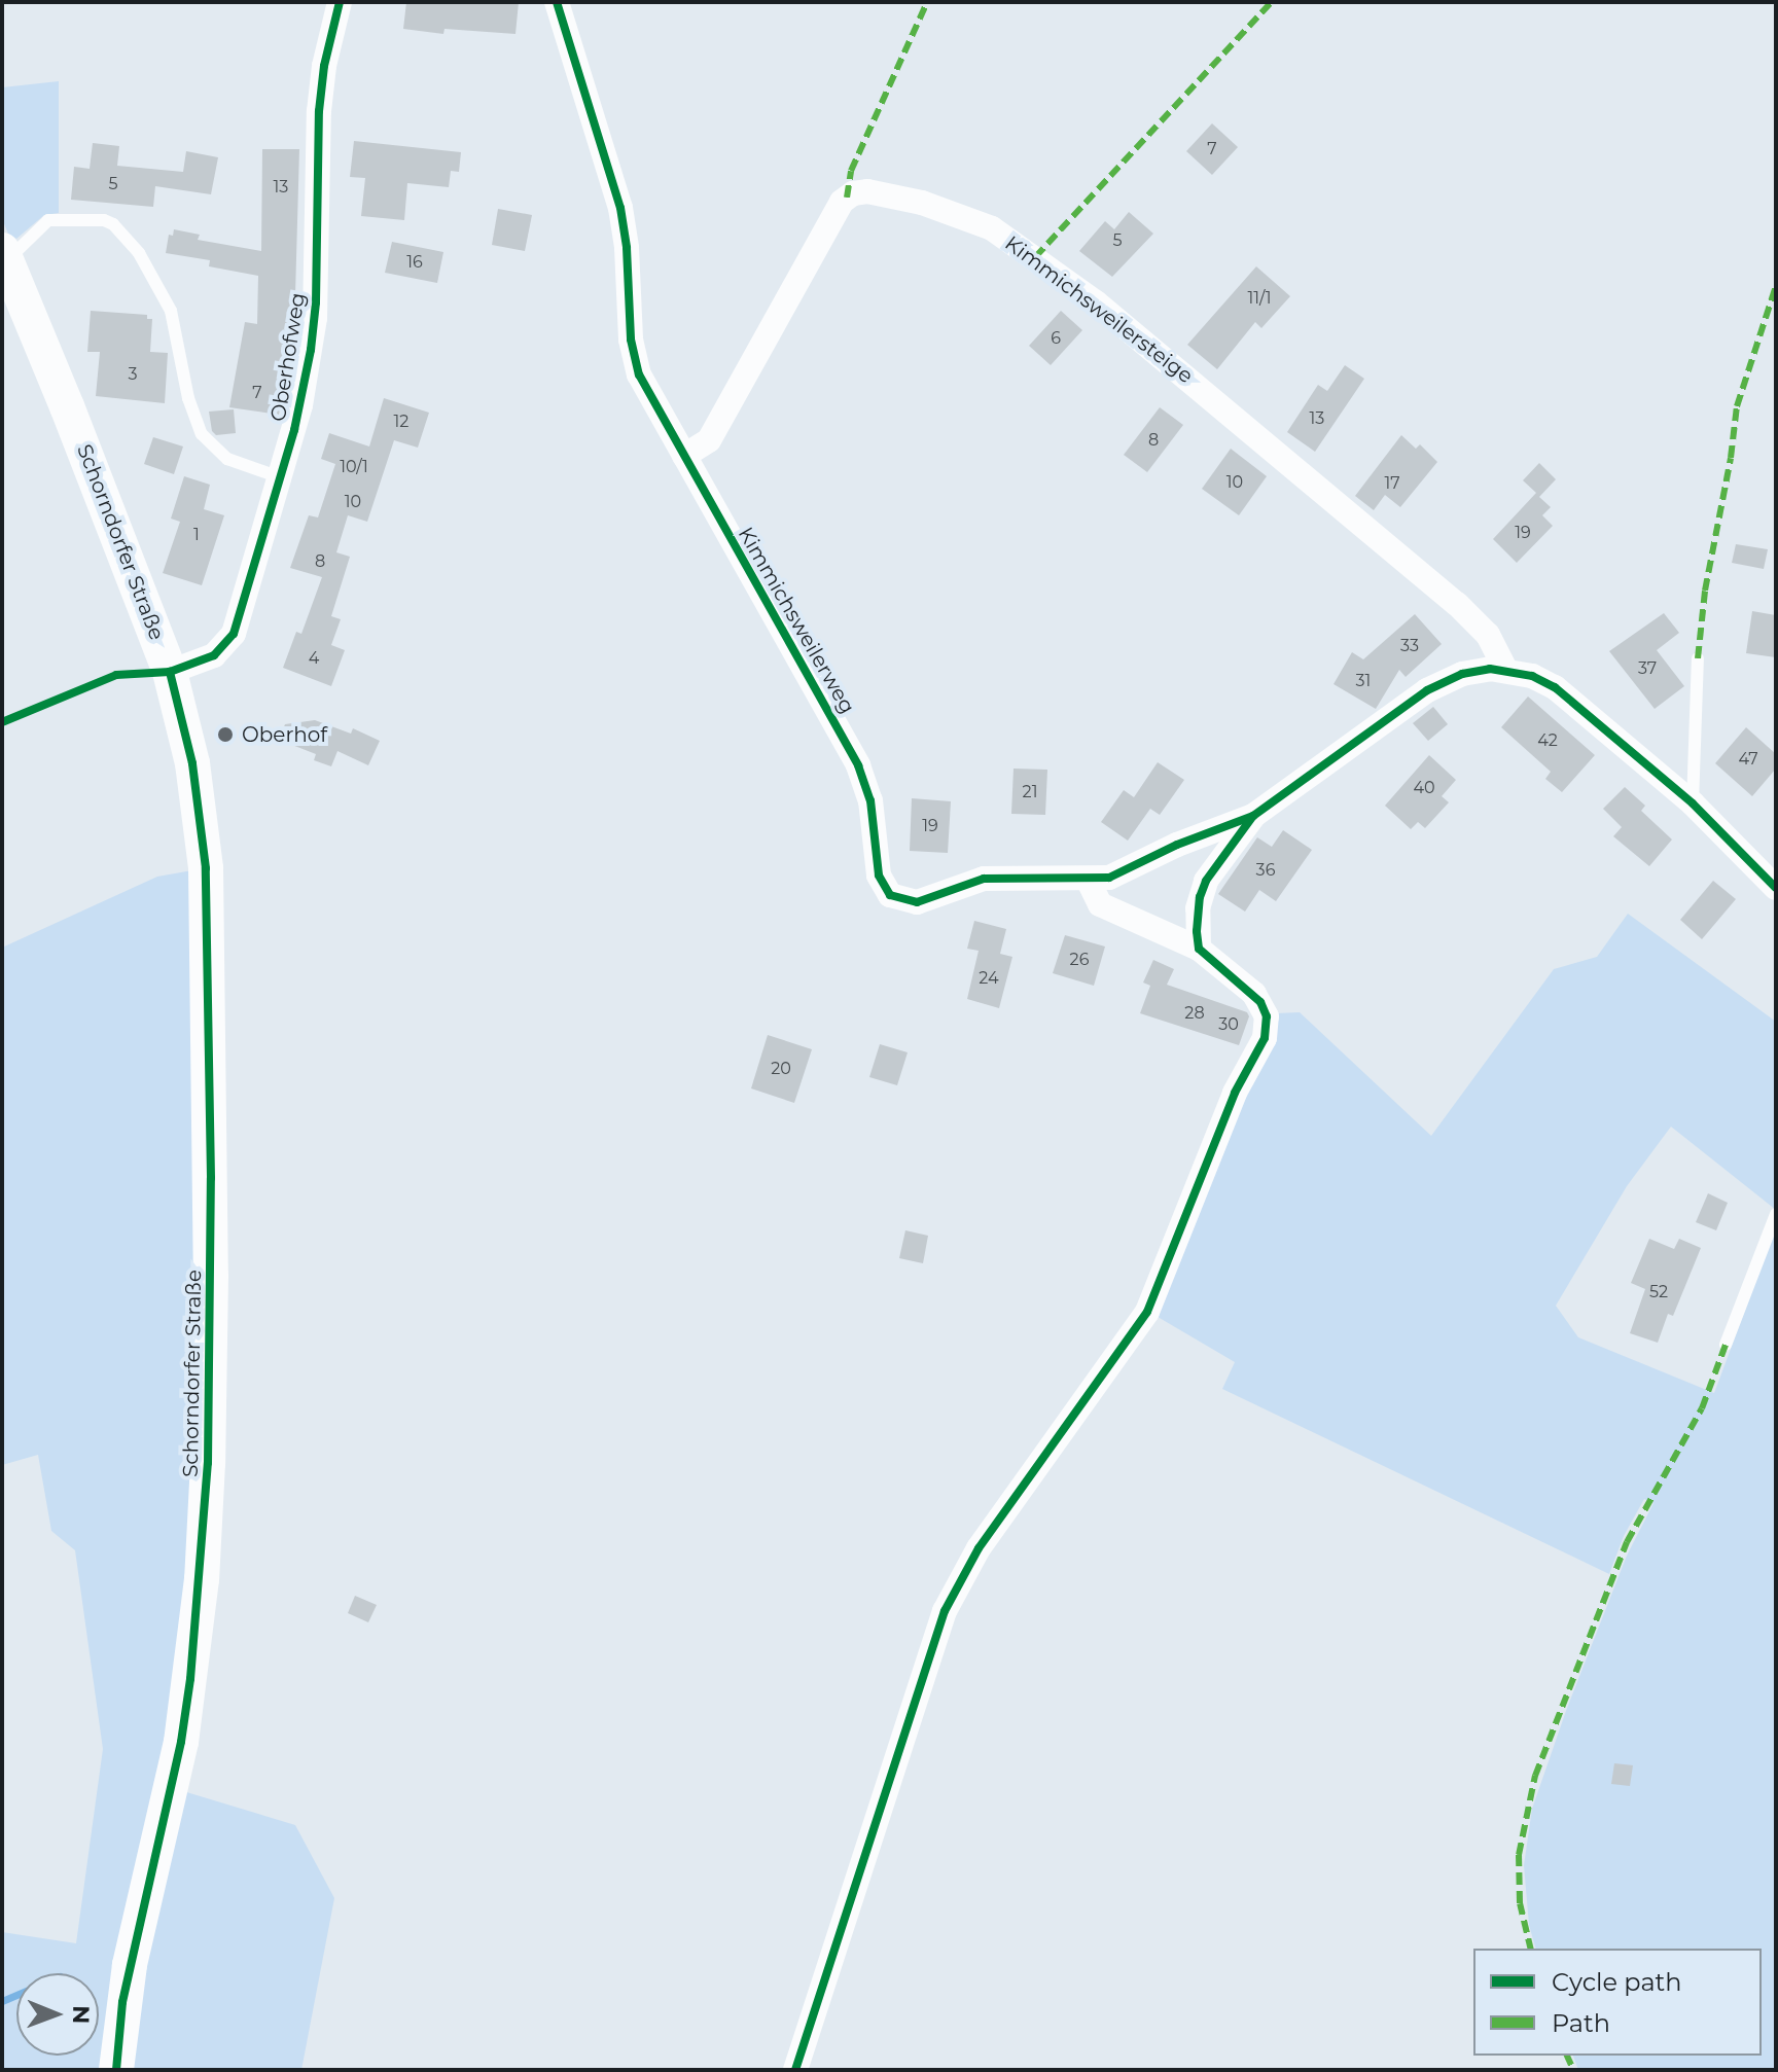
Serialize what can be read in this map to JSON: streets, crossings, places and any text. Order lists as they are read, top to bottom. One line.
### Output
{"streets":{"main road":["Schorndorfer Straße"],"street":["Kimmichsweilersteige","Oberhofweg","Kimmichsweilerweg"]},"crossings":[["Kimmichsweilersteige","Kimmichsweilerweg"],["Oberhofweg","Schorndorfer Straße"]],"places":["Oberhof"],"house_numbers":["7","5","13","5","16","11/1","6","3","7","13","12","8","10/1","10","17","10","19","1","8","33","4","37","31","42","47","40","21","19","36","26","24","28","30","20","52"],"legend":["Cycle path","Path"],"north":"right"}
